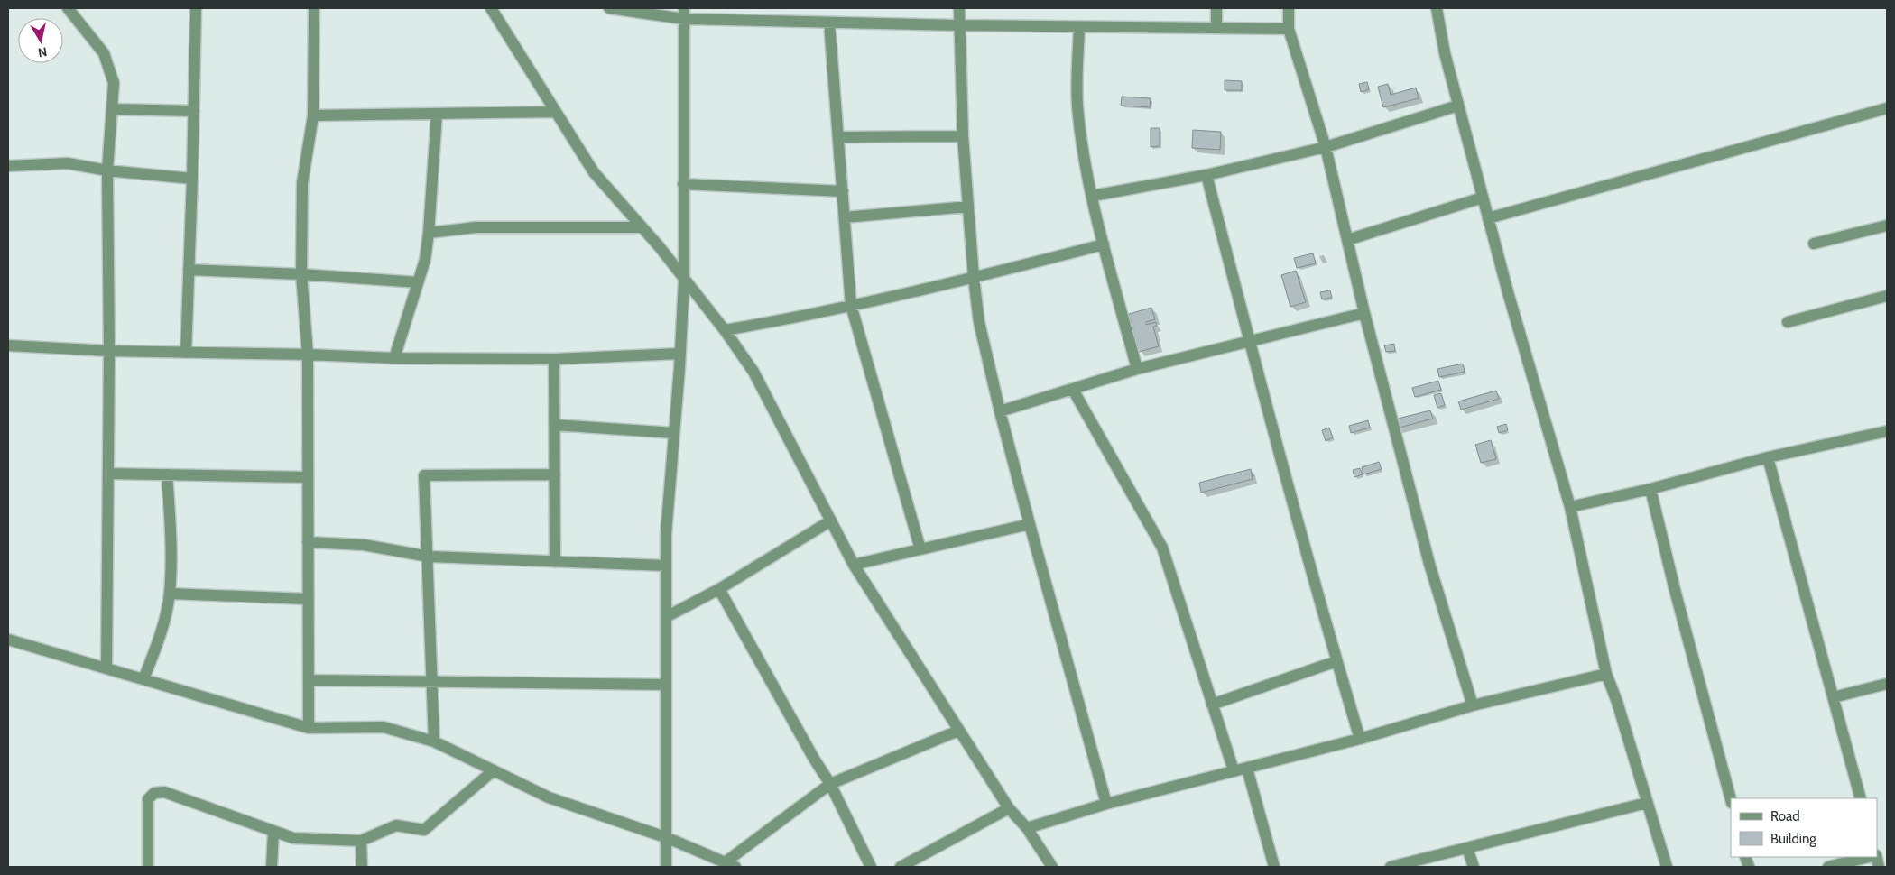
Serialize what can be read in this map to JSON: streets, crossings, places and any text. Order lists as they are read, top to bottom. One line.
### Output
{"legend":["Road","Building"],"north":"bottom"}
